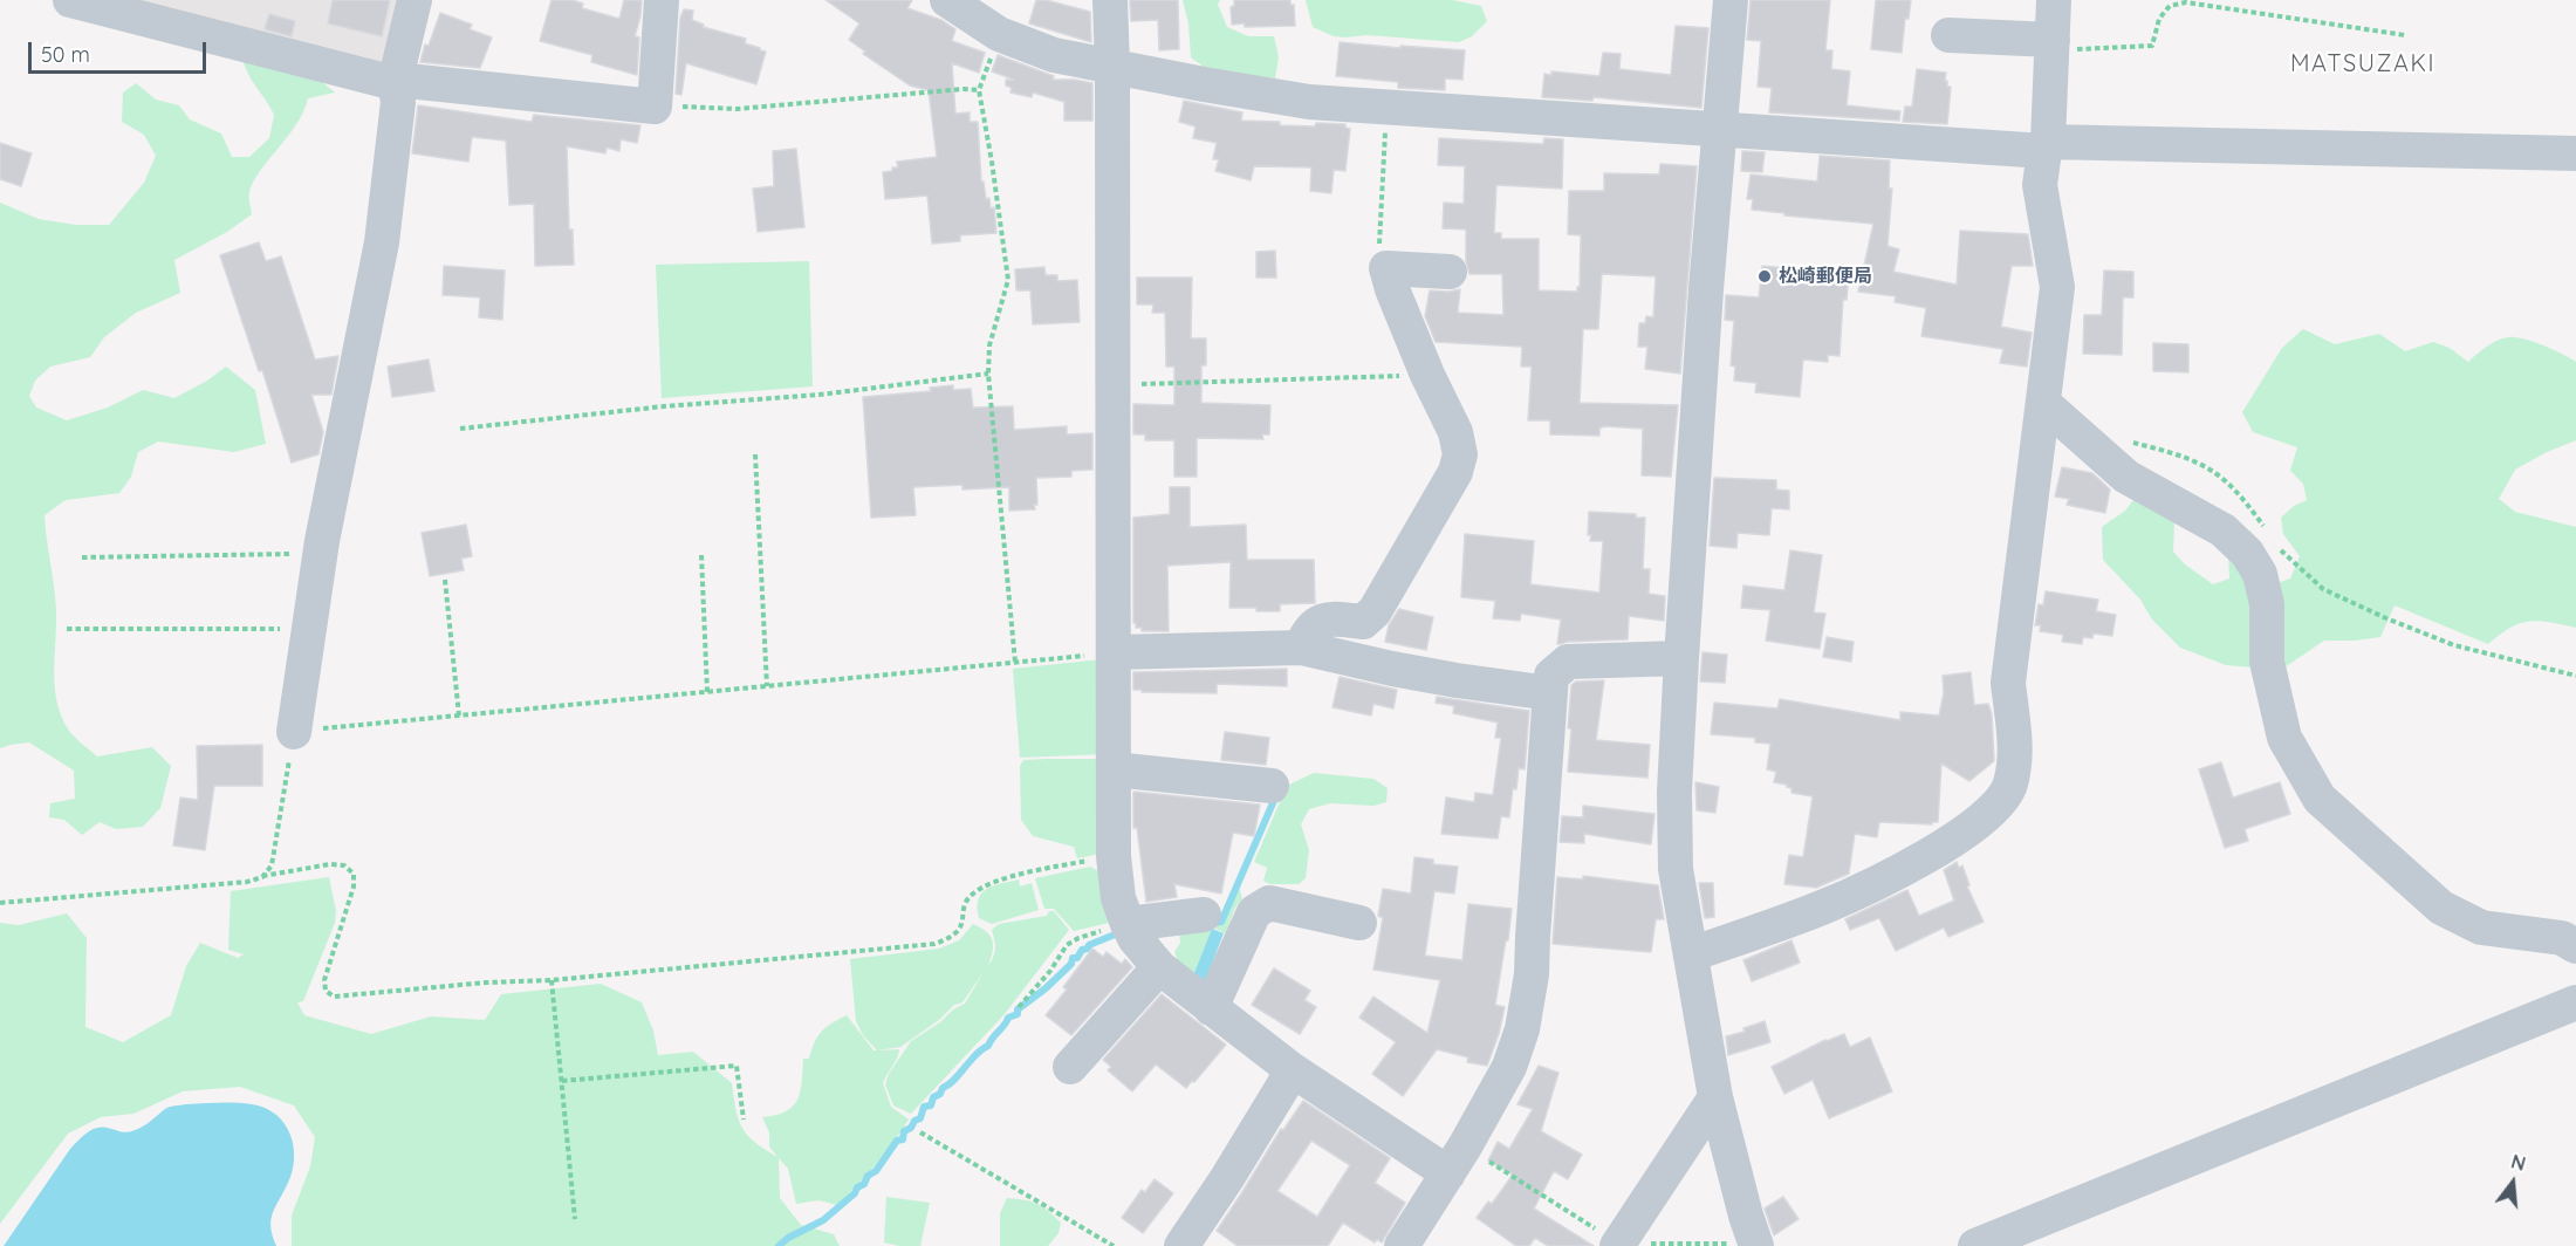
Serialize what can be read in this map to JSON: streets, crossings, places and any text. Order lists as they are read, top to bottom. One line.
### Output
{"districts":["MATSUZAKI"],"places":["松崎郵便局"],"scale_bar":"50 m","north":"top"}
